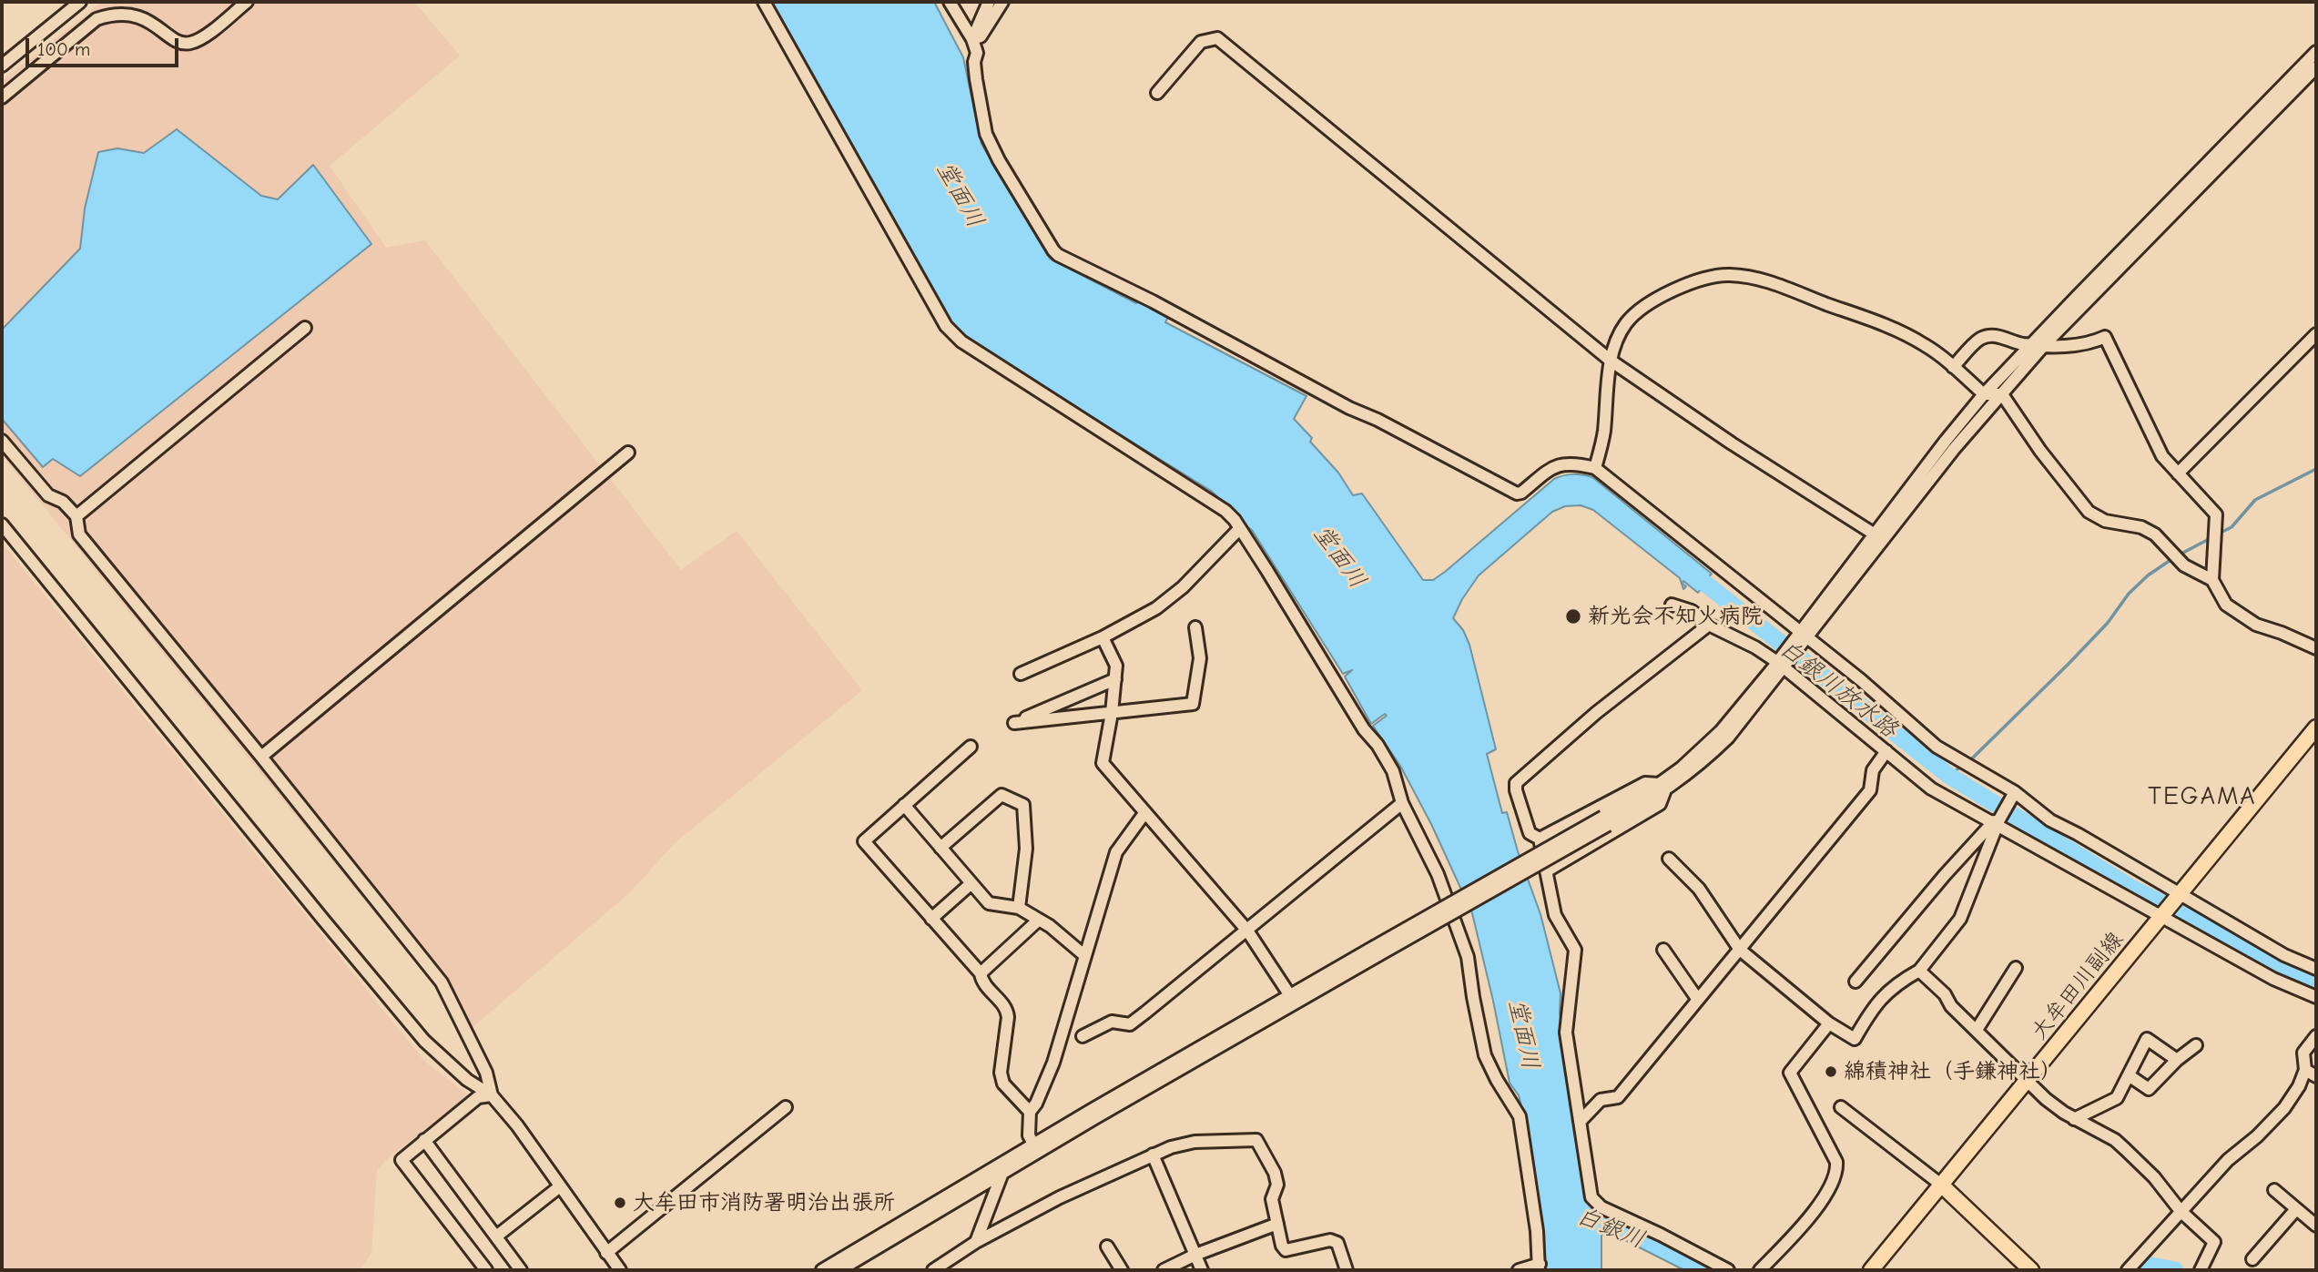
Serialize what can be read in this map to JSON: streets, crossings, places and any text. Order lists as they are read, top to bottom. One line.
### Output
{"streets":{"main road":["大牟田川副線"]},"districts":["TEGAMA"],"water":["堂面川","白銀川放水路","白銀川"],"places":["新光会不知火病院","綿積神社（手鎌神社）","大牟田市消防署明治出張所"],"scale_bar":"100 m"}
